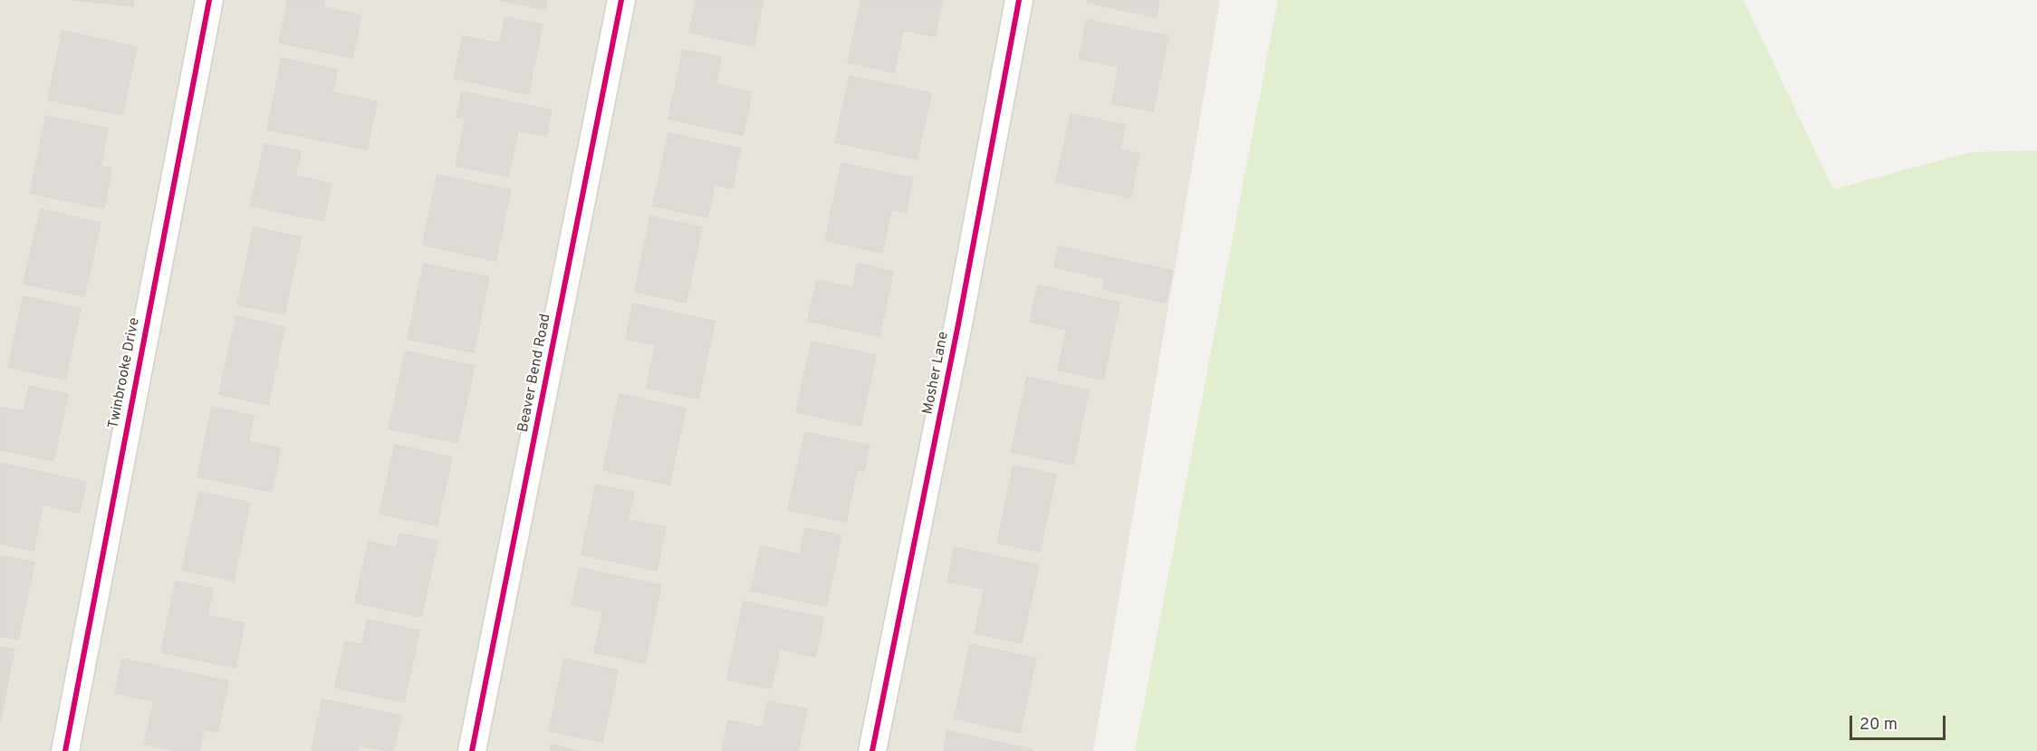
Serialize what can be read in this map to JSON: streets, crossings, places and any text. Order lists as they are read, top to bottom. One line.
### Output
{"streets":{"street":["Twinbrooke Drive","Beaver Bend Road","Mosher Lane"]},"scale_bar":"20 m"}
